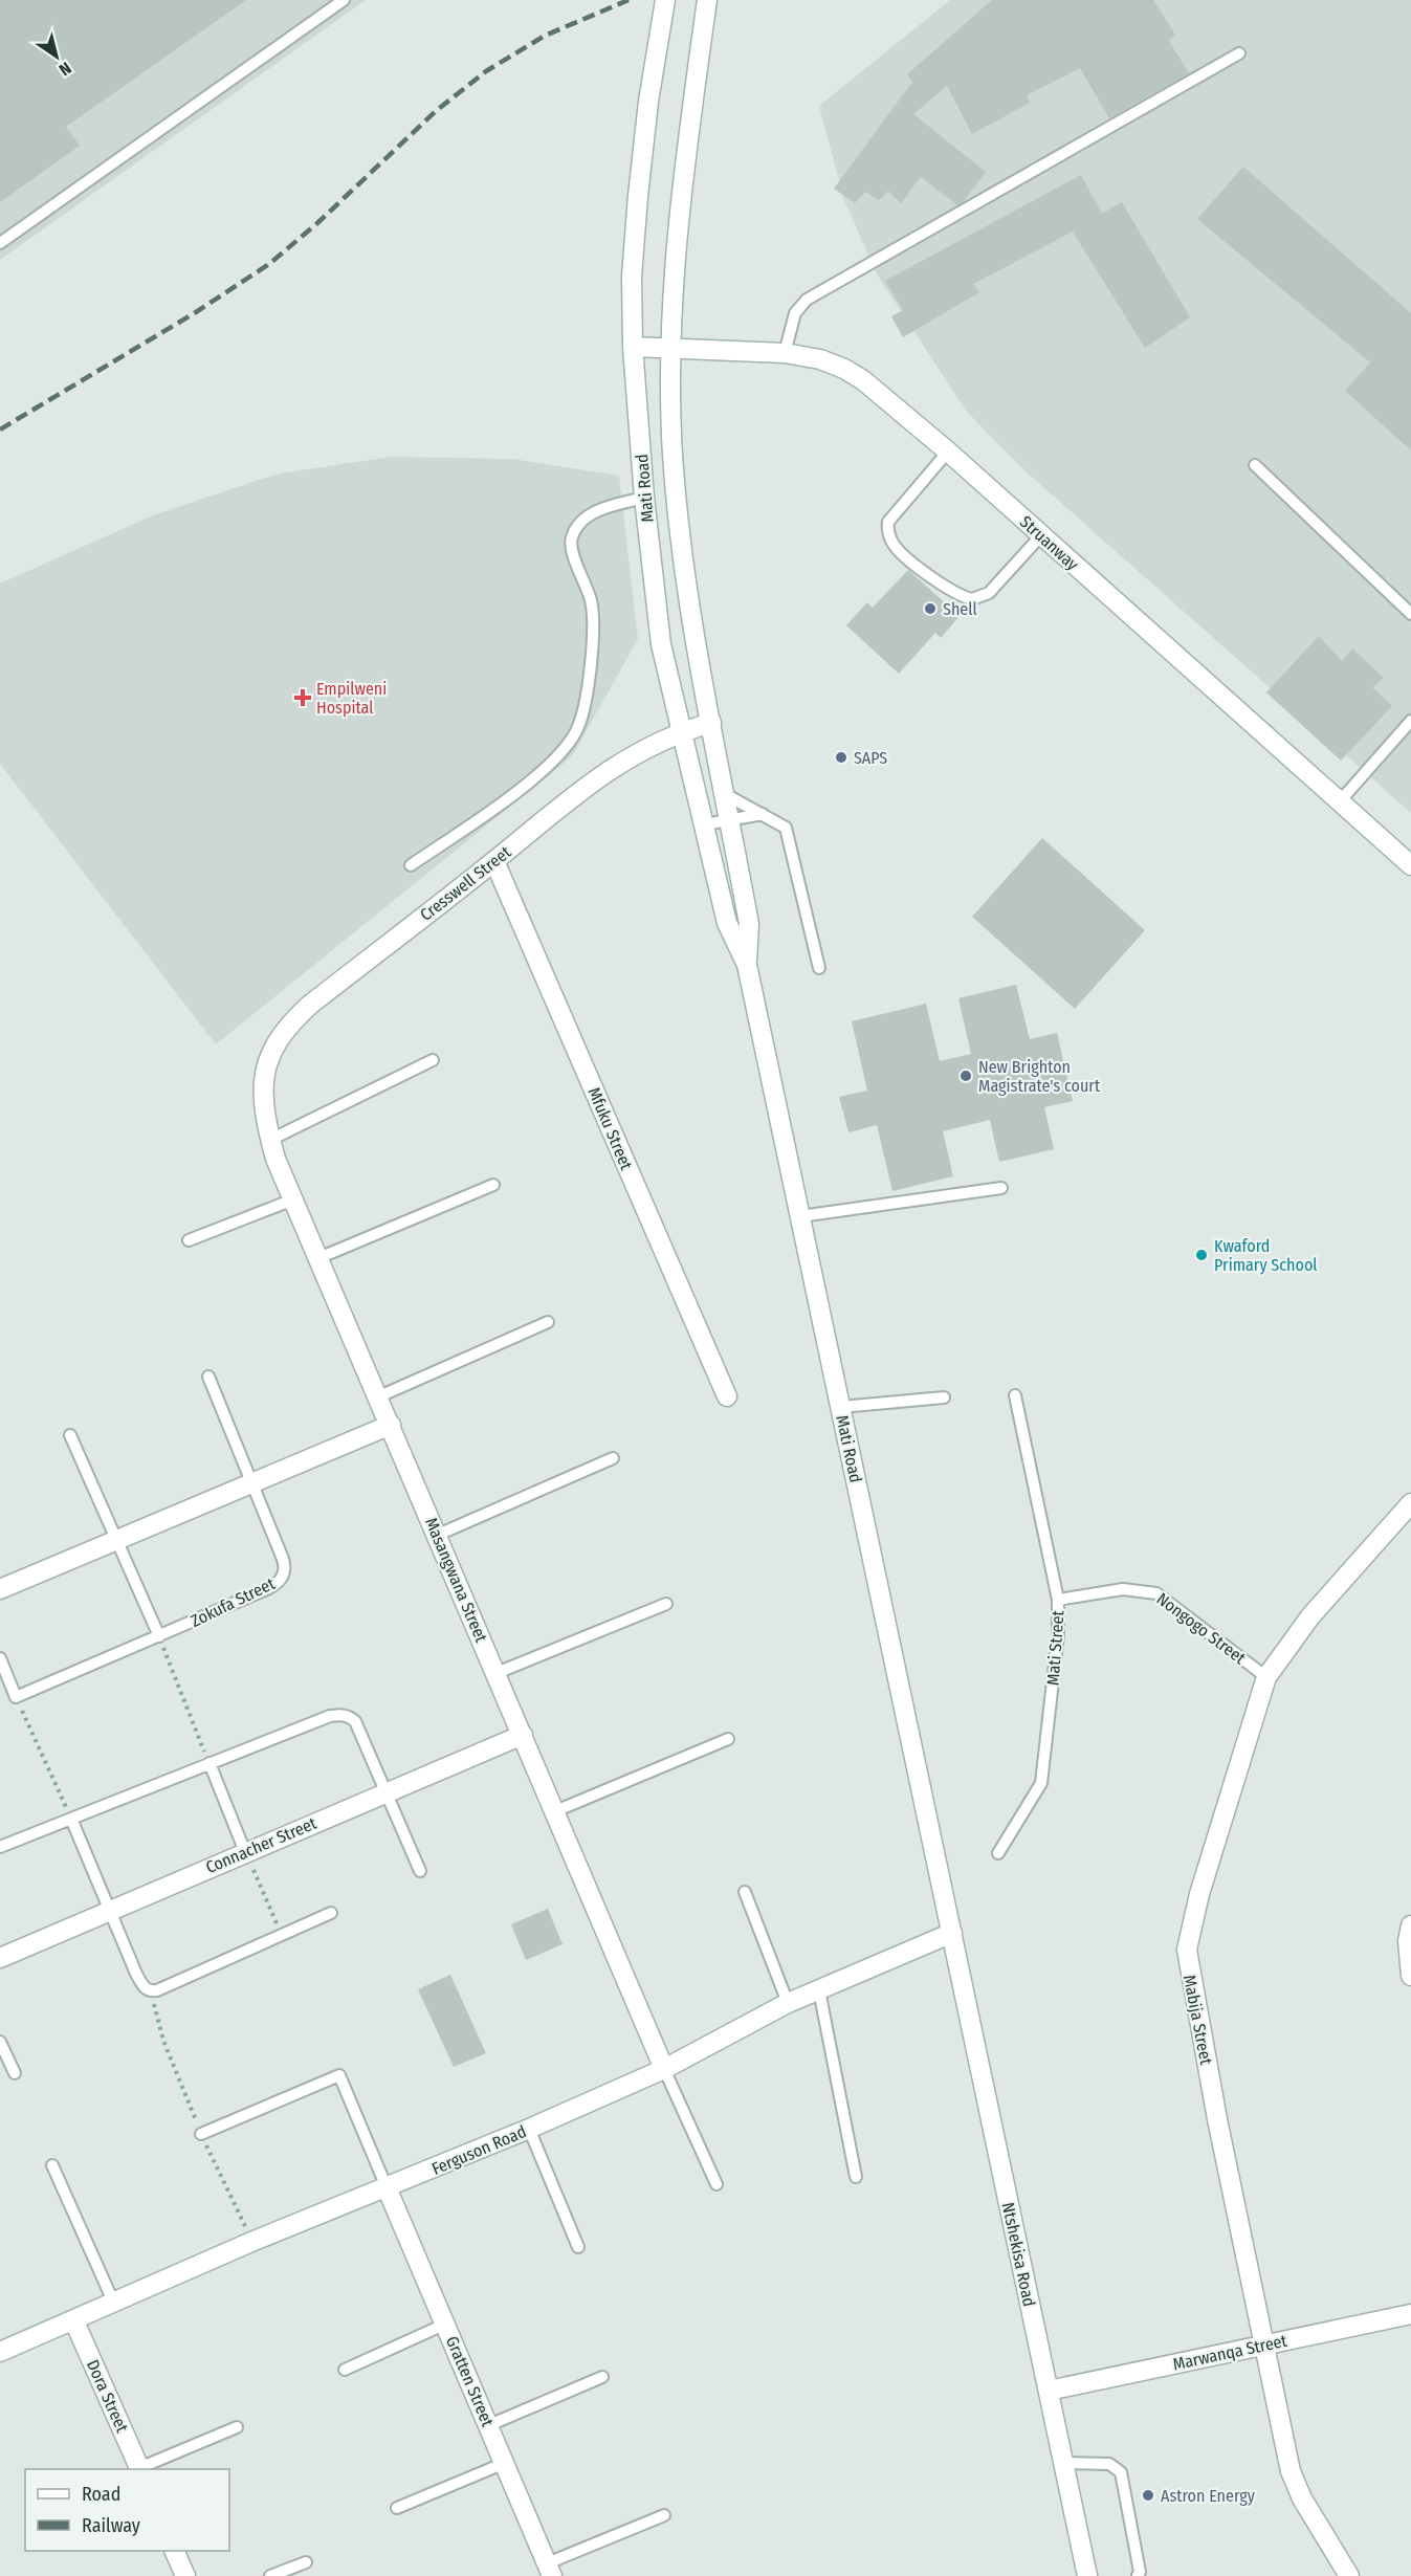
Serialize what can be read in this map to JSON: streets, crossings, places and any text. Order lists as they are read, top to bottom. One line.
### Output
{"streets":{"street":["Mati Road","Struanway","Cresswell Street","Mfuku Street","Masangwana Street","Connacher Street","Mabija Street","Ferguson Road","Ntshekisa Road","Marwanqa Street","Gratten Street","Dora Street"],"lane":["Zokufa Street","Nongogo Street","Mati Street"]},"crossings":[["Mati Road","Struanway"],["Mati Road","Cresswell Street"],["Mati Road","Ferguson Road"],["Mati Road","Ntshekisa Road"],["Cresswell Street","Mfuku Street"],["Cresswell Street","Masangwana Street"],["Masangwana Street","Connacher Street"],["Masangwana Street","Ferguson Road"],["Nongogo Street","Mati Street"],["Nongogo Street","Mabija Street"],["Mabija Street","Marwanqa Street"],["Ferguson Road","Ntshekisa Road"],["Ferguson Road","Gratten Street"],["Ferguson Road","Dora Street"],["Ntshekisa Road","Marwanqa Street"]],"places":{"other":["Shell","SAPS","New Brighton Magistrate's court","Kwaford Primary School","Astron Energy"],"health":["Empilweni Hospital"]},"legend":["Road","Railway"],"north":"bottom right"}
